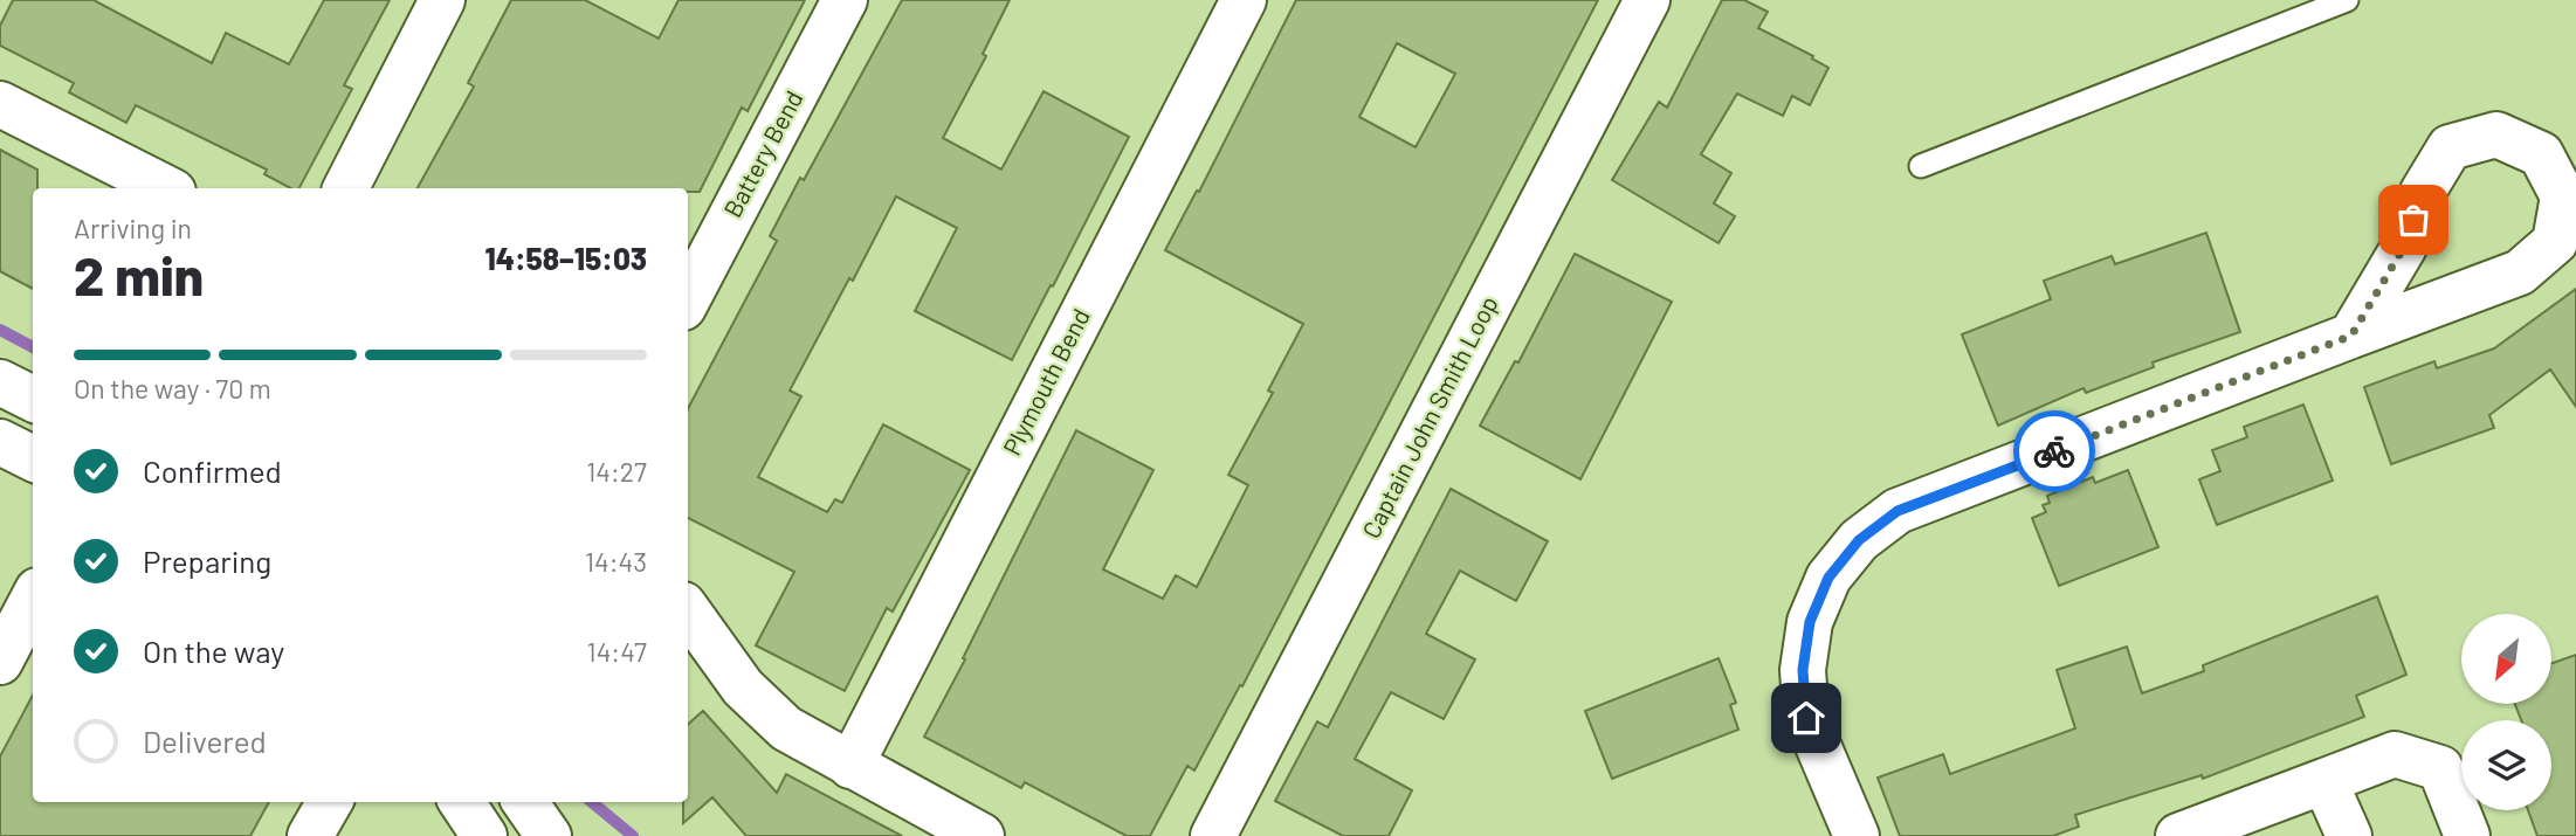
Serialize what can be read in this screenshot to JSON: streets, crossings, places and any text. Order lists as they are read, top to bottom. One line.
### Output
{"streets":{"street":["Battery Bend","Plymouth Bend","Captain John Smith Loop"]},"north":"bottom left","page":{"heading":["2 min","Arriving in","14:58–15:03"],"bar":"On the way · 70 m","list":[["Confirmed","14:27"],["Preparing","14:43"],["On the way","14:47"],"Delivered"]}}
